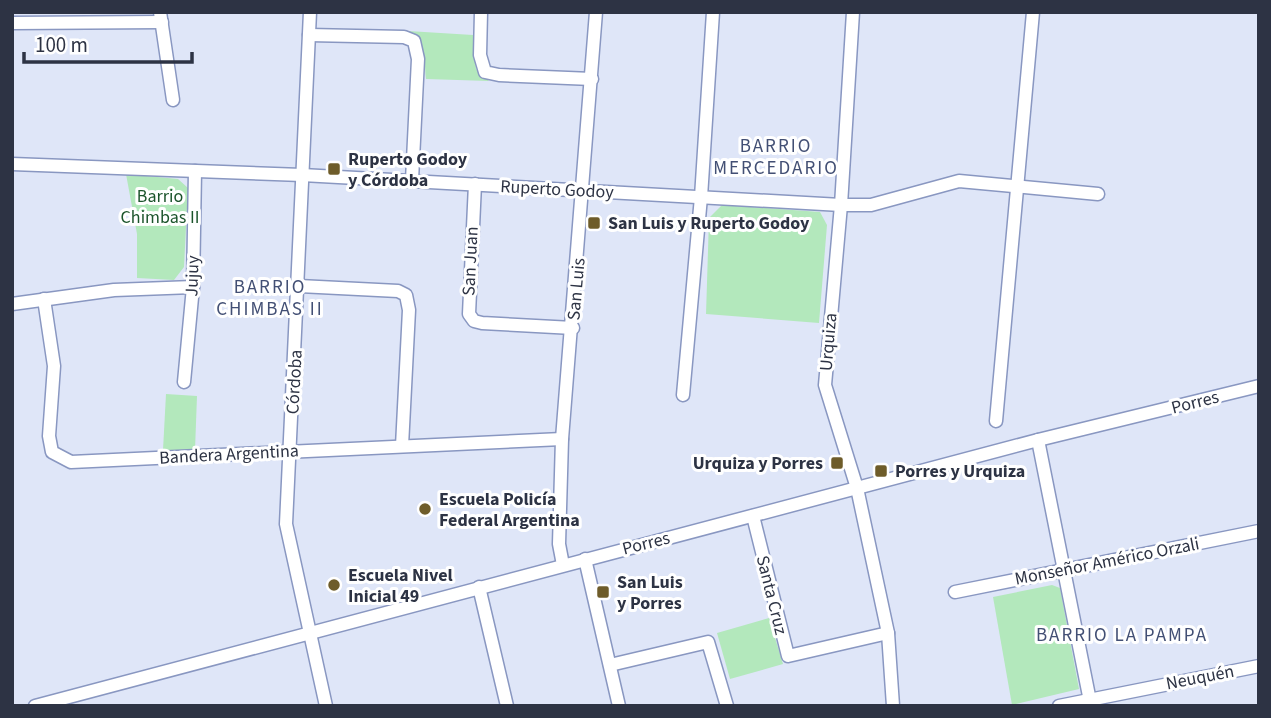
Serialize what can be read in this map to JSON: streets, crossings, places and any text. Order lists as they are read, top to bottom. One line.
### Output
{"streets":{"street":["Ruperto Godoy","San Juan","Jujuy","San Luis","Urquiza","Córdoba","Porres","Bandera Argentina","Monseñor Américo Orzali","Santa Cruz","Neuquén"]},"crossings":[["Ruperto Godoy","San Juan"],["Ruperto Godoy","Jujuy"],["Ruperto Godoy","San Luis"],["Ruperto Godoy","Urquiza"],["Ruperto Godoy","Córdoba"],["San Juan","San Luis"],["San Luis","Porres"],["San Luis","Bandera Argentina"],["Urquiza","Porres"],["Urquiza","Santa Cruz"],["Córdoba","Porres"],["Córdoba","Bandera Argentina"],["Porres","Santa Cruz"]],"districts":["BARRIO MERCEDARIO","BARRIO CHIMBAS II","BARRIO LA PAMPA"],"parks":["Barrio Chimbas II"],"places":{"transit":["Ruperto Godoy y Córdoba","San Luis y Ruperto Godoy","Urquiza y Porres","Porres y Urquiza","San Luis y Porres"],"other":["Escuela Policía Federal Argentina","Escuela Nivel Inicial 49"]},"scale_bar":"100 m"}
